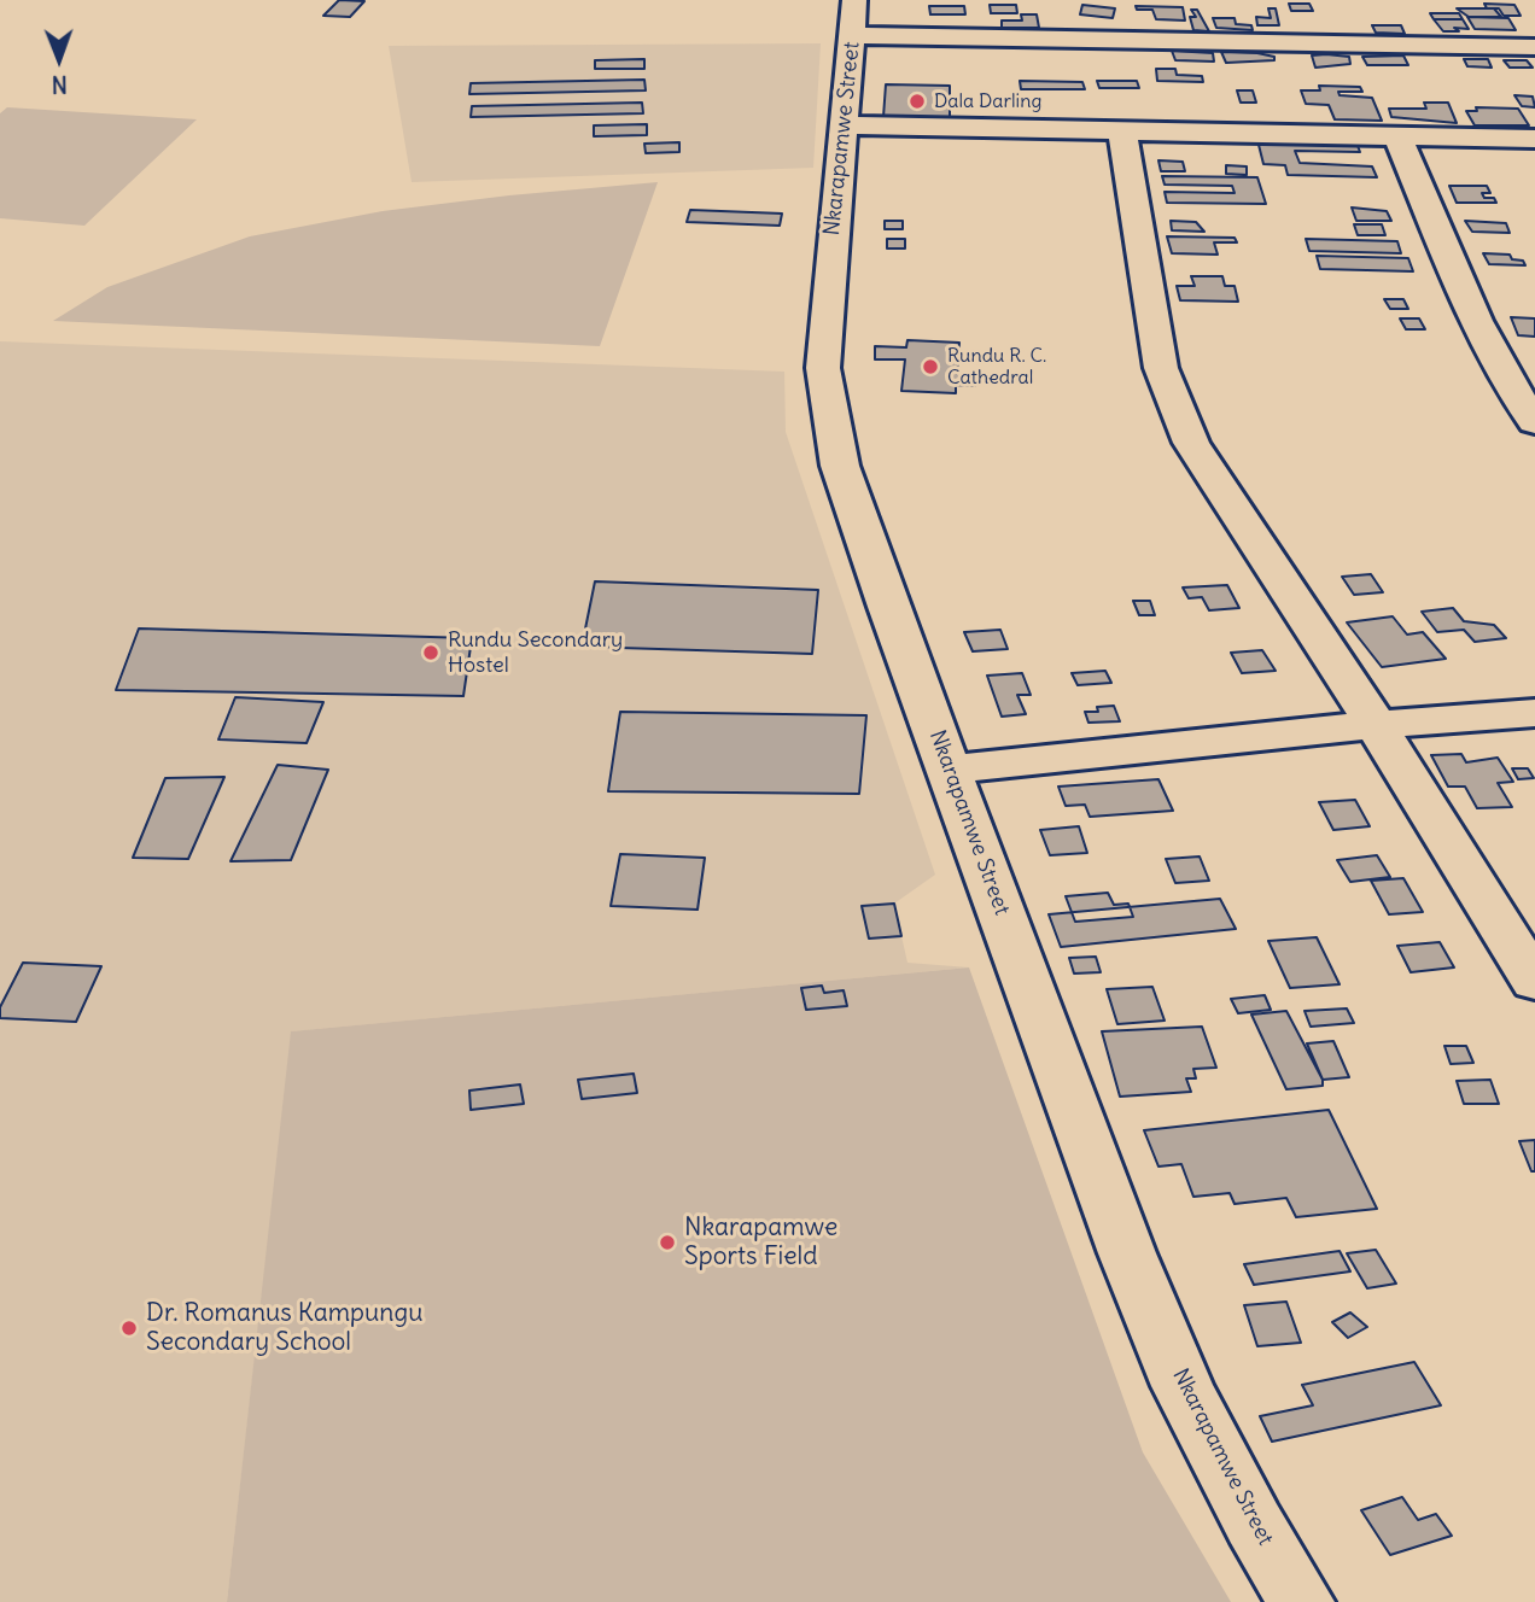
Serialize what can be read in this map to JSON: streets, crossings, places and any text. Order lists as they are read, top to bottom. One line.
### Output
{"streets":{"street":["Nkarapamwe Street"]},"places":["Dala Darling","Rundu R. C. Cathedral","Rundu Secondary Hostel","Nkarapamwe Sports Field","Dr. Romanus Kampungu Secondary School"],"north":"bottom"}
